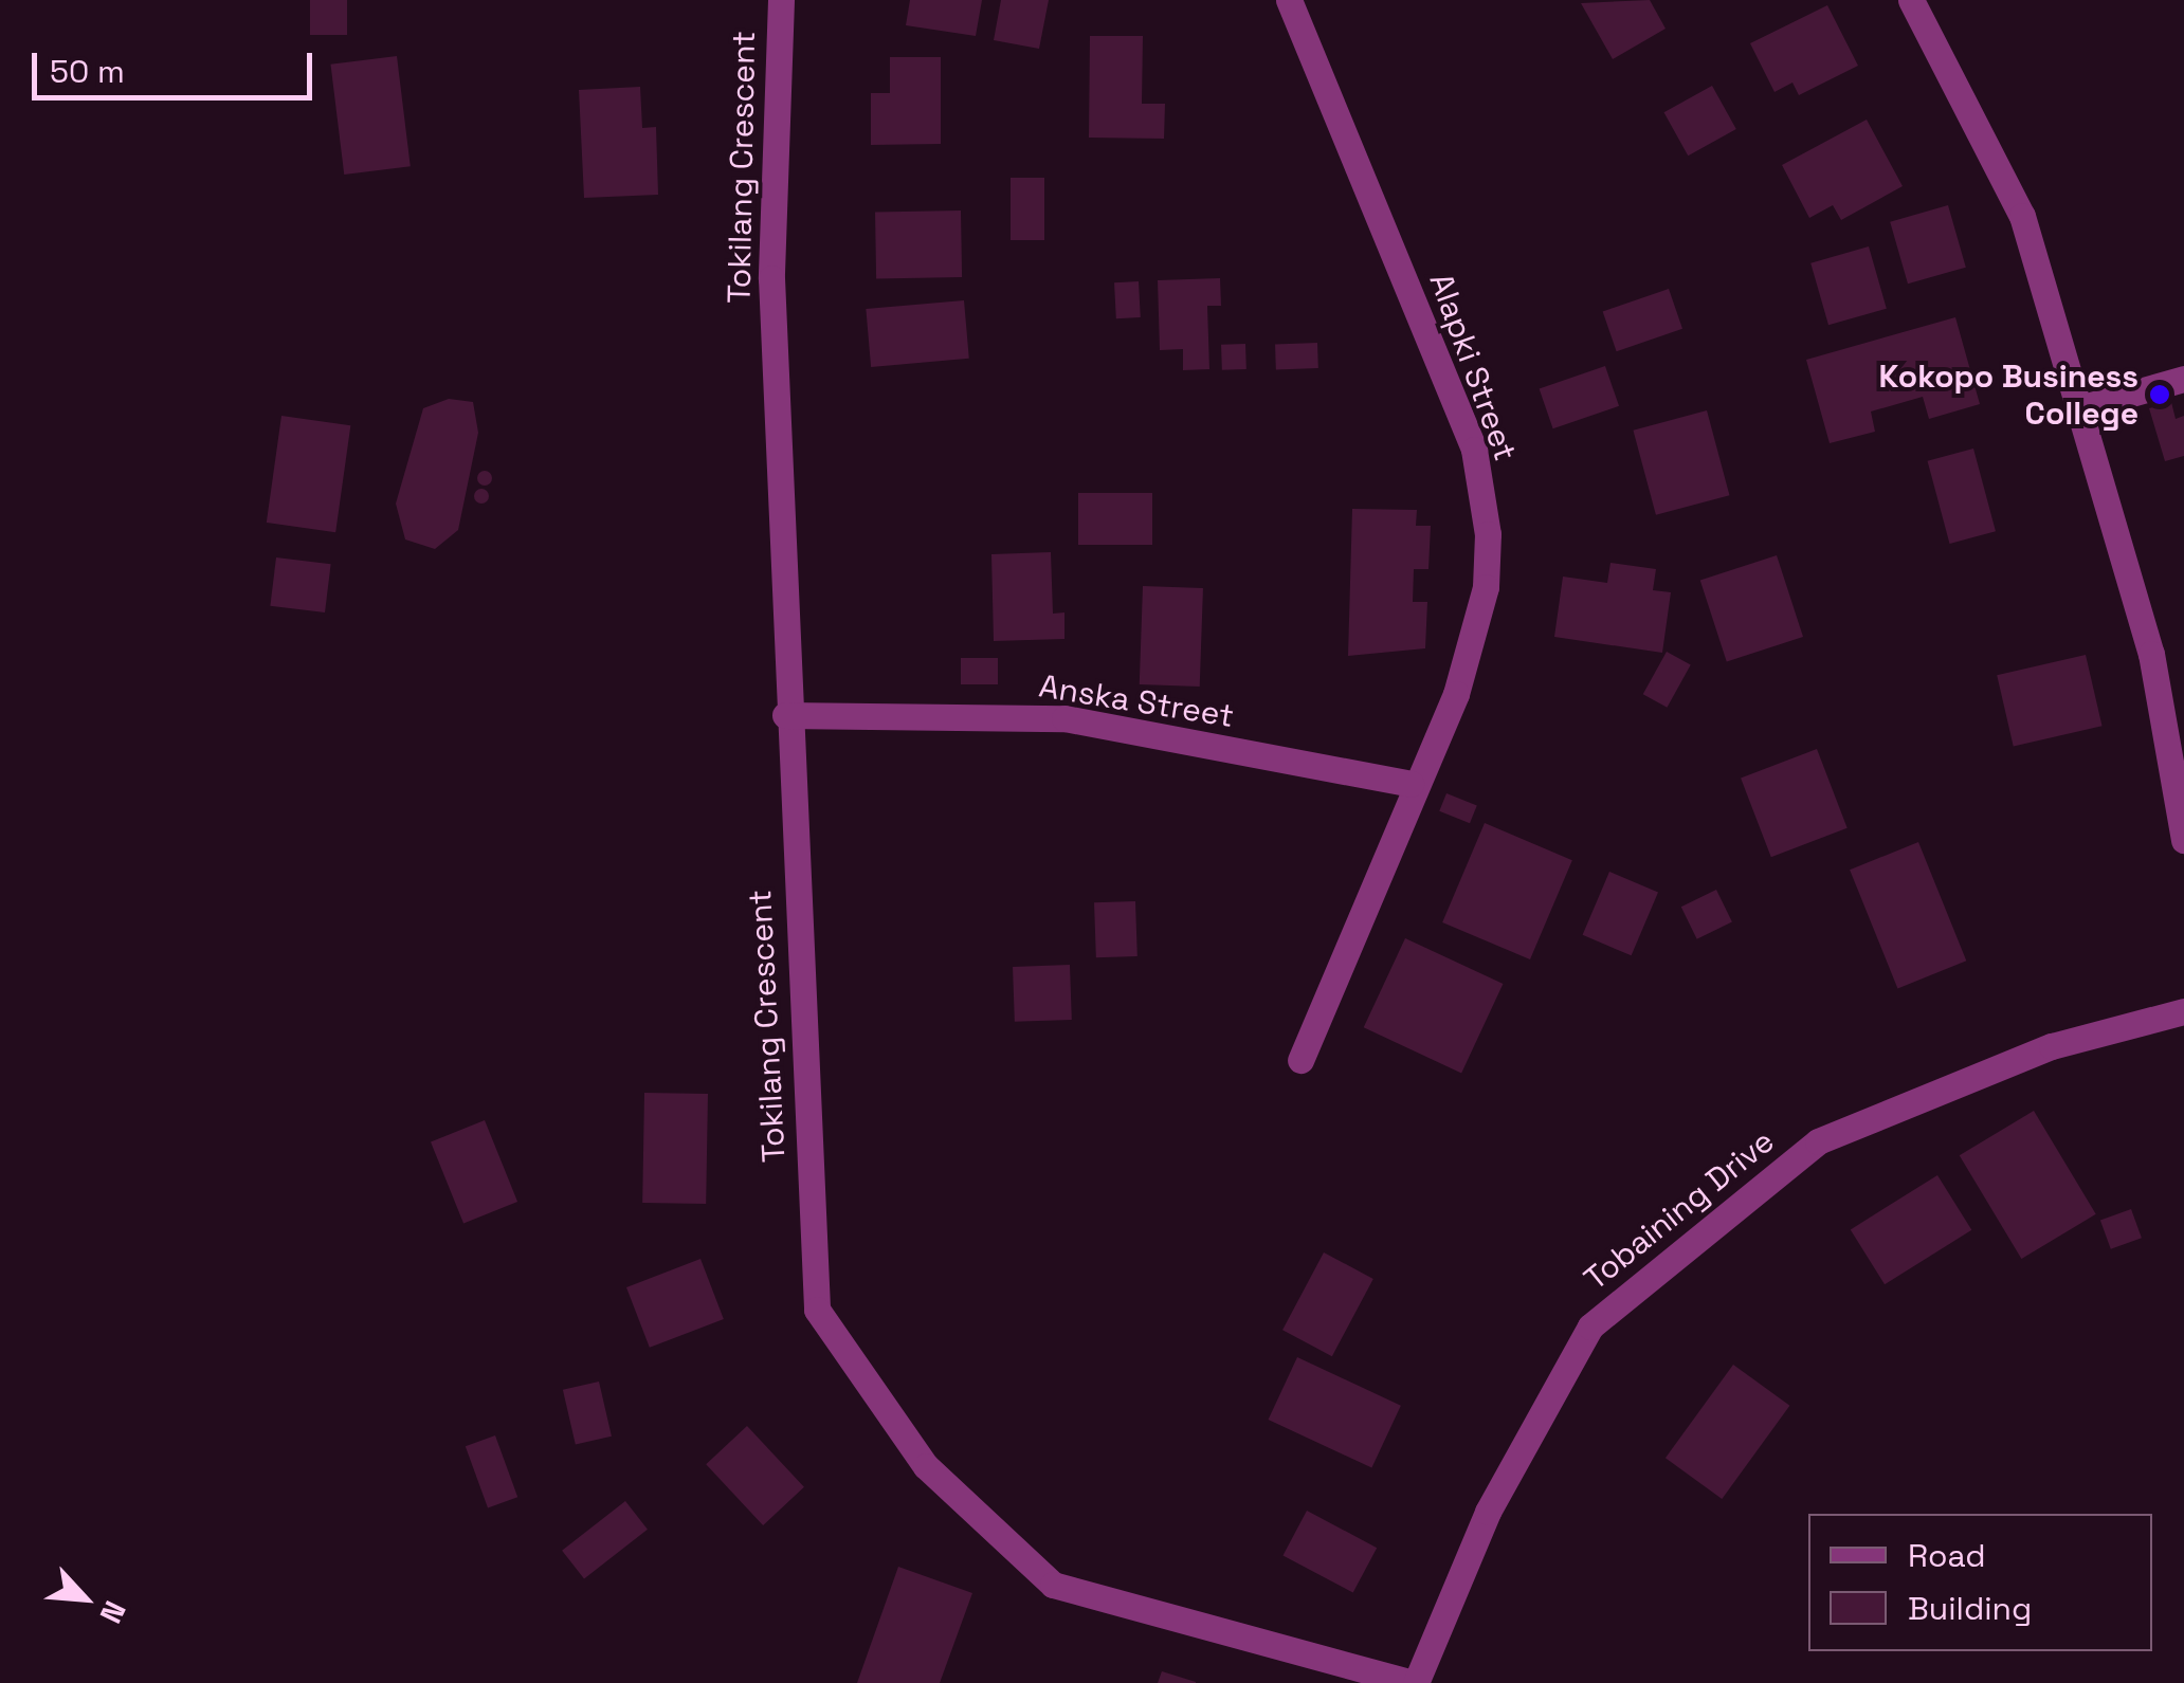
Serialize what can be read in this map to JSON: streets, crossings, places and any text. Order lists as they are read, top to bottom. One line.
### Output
{"streets":{"street":["Tokilang Crescent","Alapki Street","Anska Street","Tobaining Drive"]},"crossings":[["Tokilang Crescent","Anska Street"],["Tokilang Crescent","Tobaining Drive"],["Alapki Street","Anska Street"]],"places":["Kokopo Business College"],"legend":["Road","Building"],"scale_bar":"50 m","north":"bottom right"}
